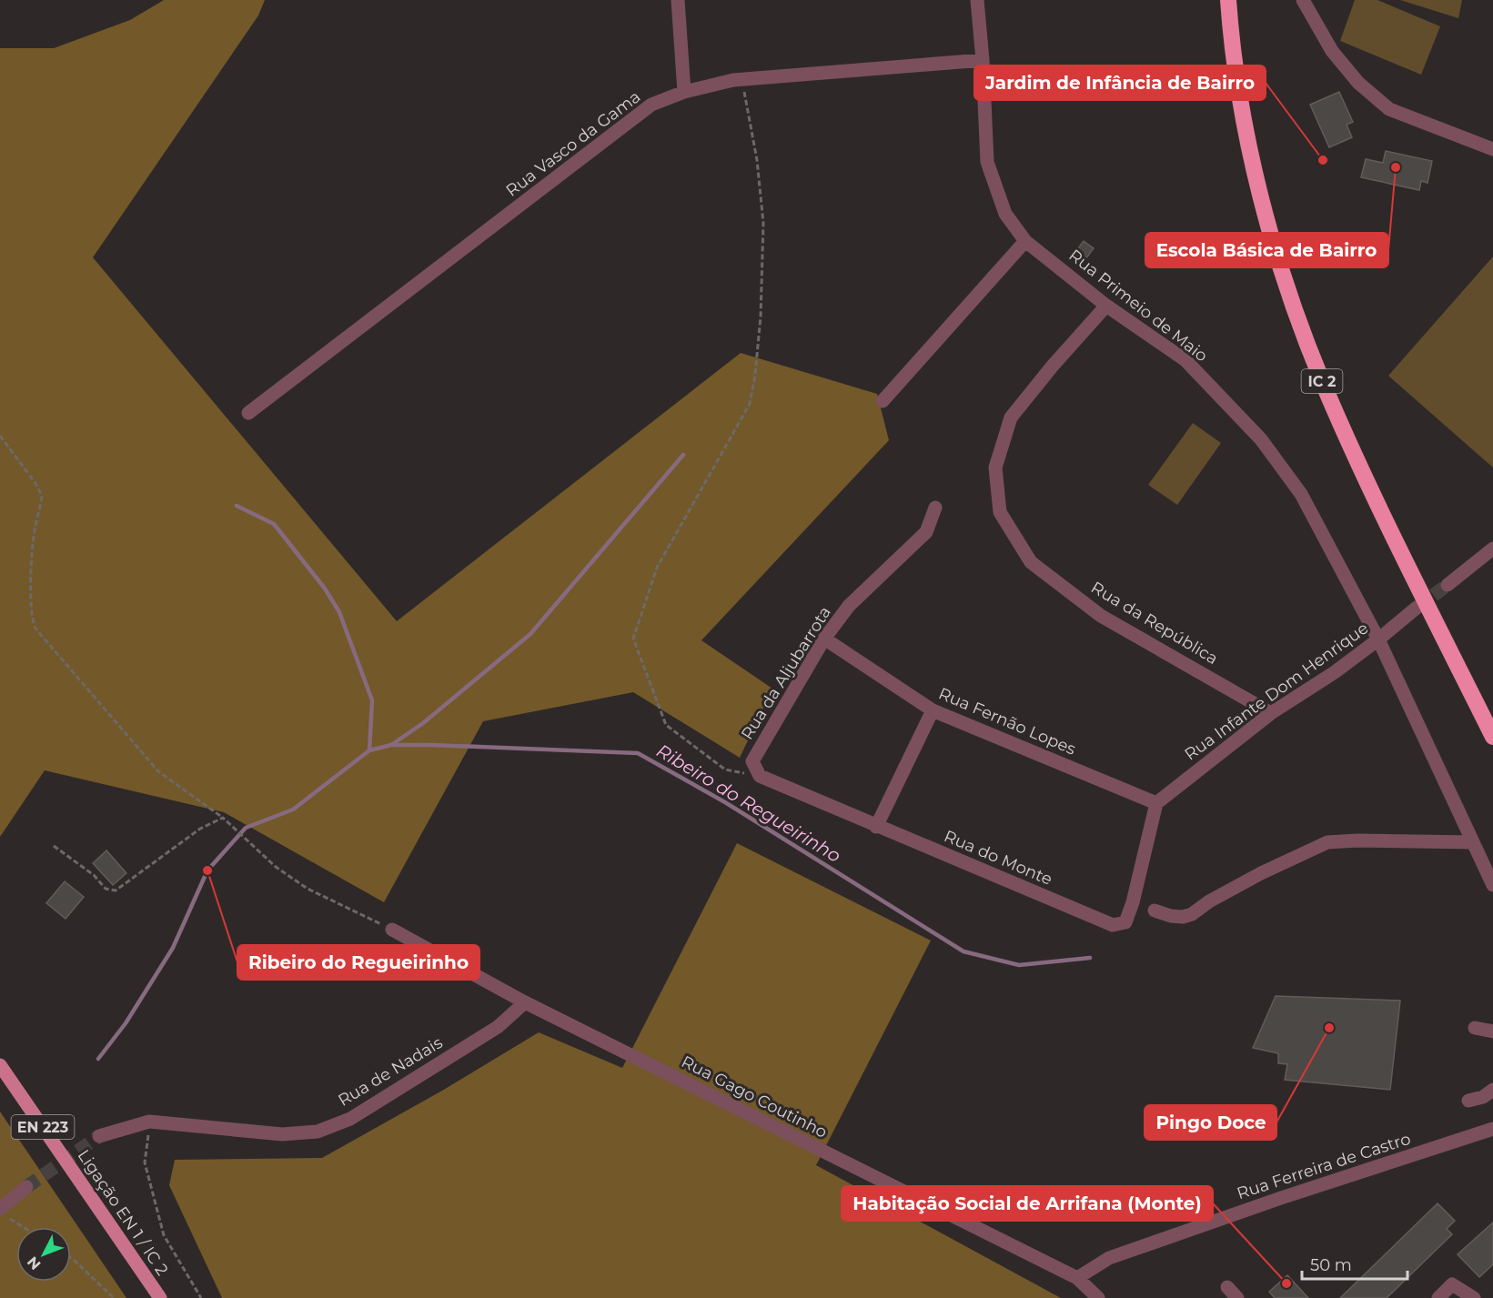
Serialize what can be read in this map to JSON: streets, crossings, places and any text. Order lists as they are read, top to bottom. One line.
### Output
{"streets":{"highway":["IC 2"],"main road":["EN 223","Ligação EN 1 / IC 2"],"street":["Rua Vasco da Gama","Rua Primeio de Maio","Rua da República","Rua da Aljubarrota","Rua Infante Dom Henrique","Rua Fernão Lopes","Rua do Monte","Rua de Nadais","Rua Gago Coutinho","Rua Ferreira de Castro"]},"crossings":[["Rua Vasco da Gama","Rua Primeio de Maio"],["Rua Primeio de Maio","Rua da República"],["Rua Primeio de Maio","Rua Infante Dom Henrique"],["Rua da República","Rua Infante Dom Henrique"],["Rua da Aljubarrota","Rua Fernão Lopes"],["Rua da Aljubarrota","Rua do Monte"],["Rua Infante Dom Henrique","Rua Fernão Lopes"],["Rua Infante Dom Henrique","Rua do Monte"],["Rua Fernão Lopes","Rua do Monte"],["Rua de Nadais","Rua Gago Coutinho"],["Rua Gago Coutinho","Rua Ferreira de Castro"]],"water":["Ribeiro do Regueirinho"],"places":["Jardim de Infância de Bairro","Escola Básica de Bairro","Ribeiro do Regueirinho","Pingo Doce","Habitação Social de Arrifana (Monte)"],"scale_bar":"50 m","north":"bottom left"}
